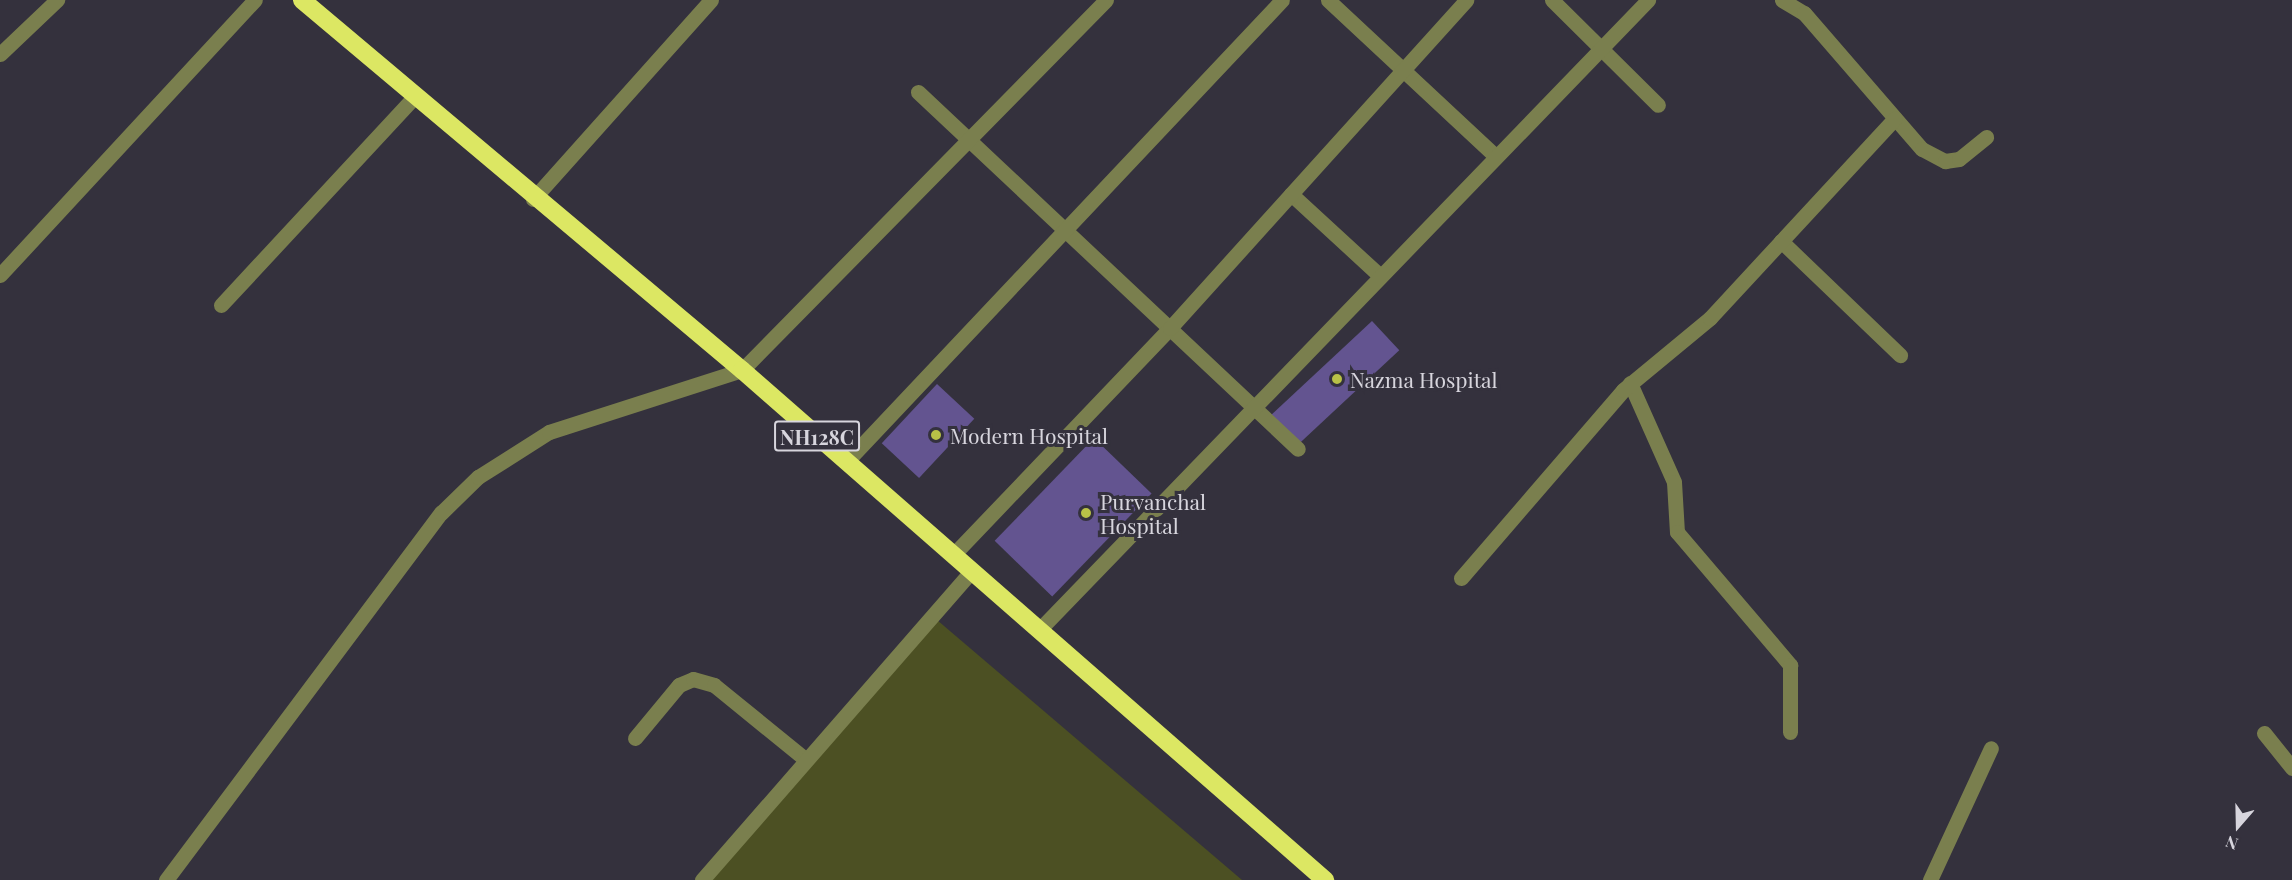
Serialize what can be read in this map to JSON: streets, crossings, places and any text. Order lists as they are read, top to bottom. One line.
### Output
{"streets":{"highway":["NH128C"]},"places":["Nazma Hospital","Modern Hospital","Purvanchal Hospital"],"north":"bottom"}
